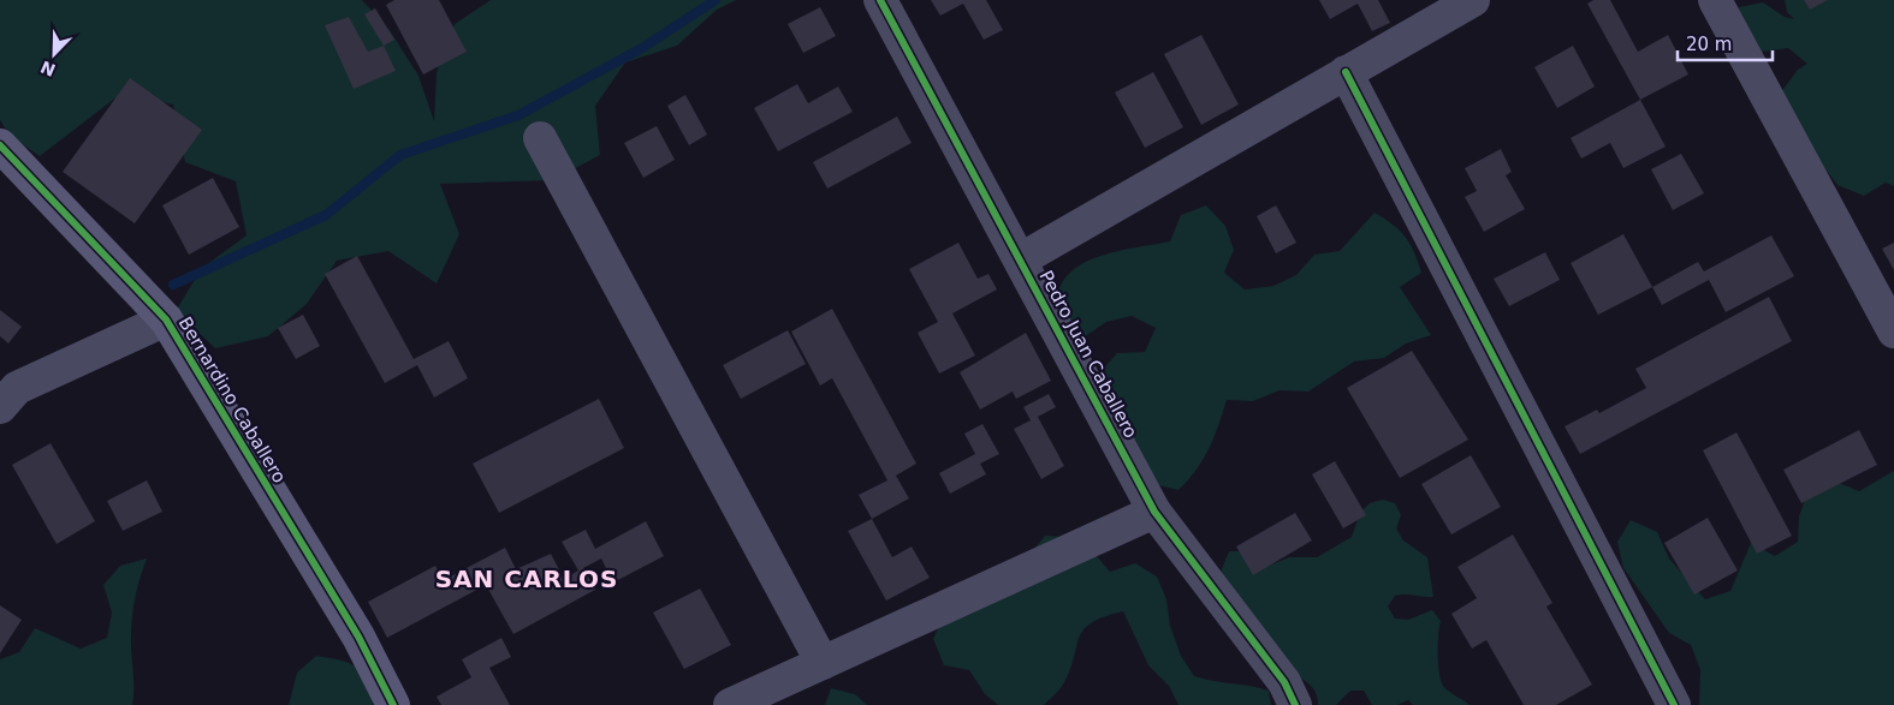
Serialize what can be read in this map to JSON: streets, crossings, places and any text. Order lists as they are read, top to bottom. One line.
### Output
{"streets":{"street":["Pedro Juan Caballero","Bernardino Caballero"]},"districts":["SAN CARLOS"],"scale_bar":"20 m","north":"bottom left"}
